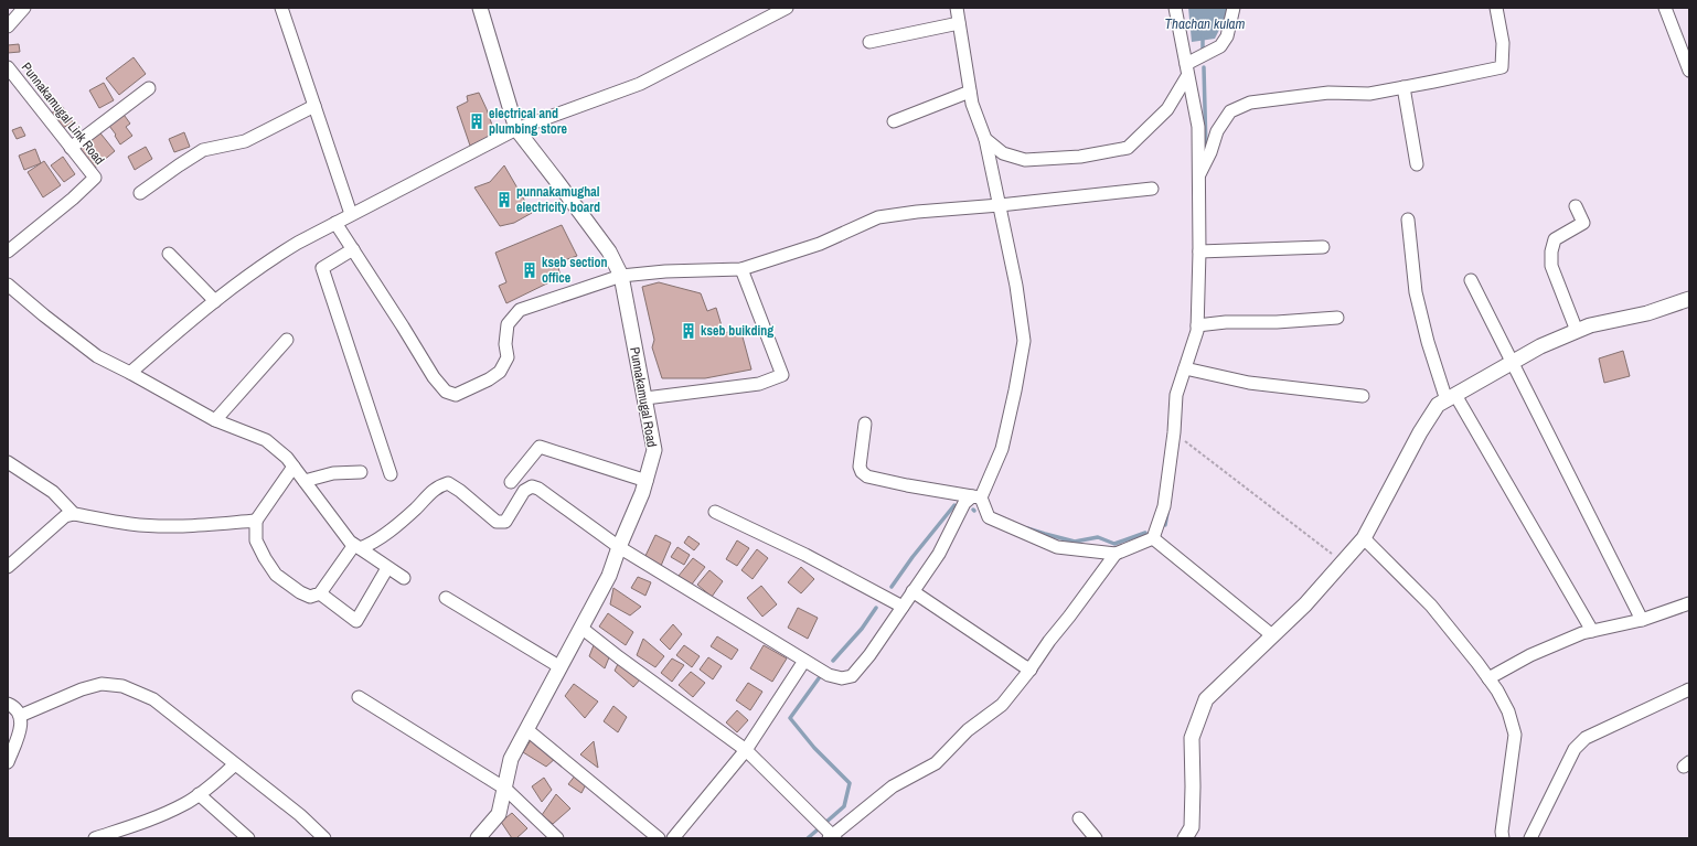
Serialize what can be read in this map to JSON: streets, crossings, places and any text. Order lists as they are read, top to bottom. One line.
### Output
{"streets":{"street":["Punnakamugal Link Road","Punnakamugal Road"]},"water":["Thachan kulam"],"places":{"building":["electrical and plumbing store","punnakamughal electricity board","kseb section office","kseb buikding"]}}
